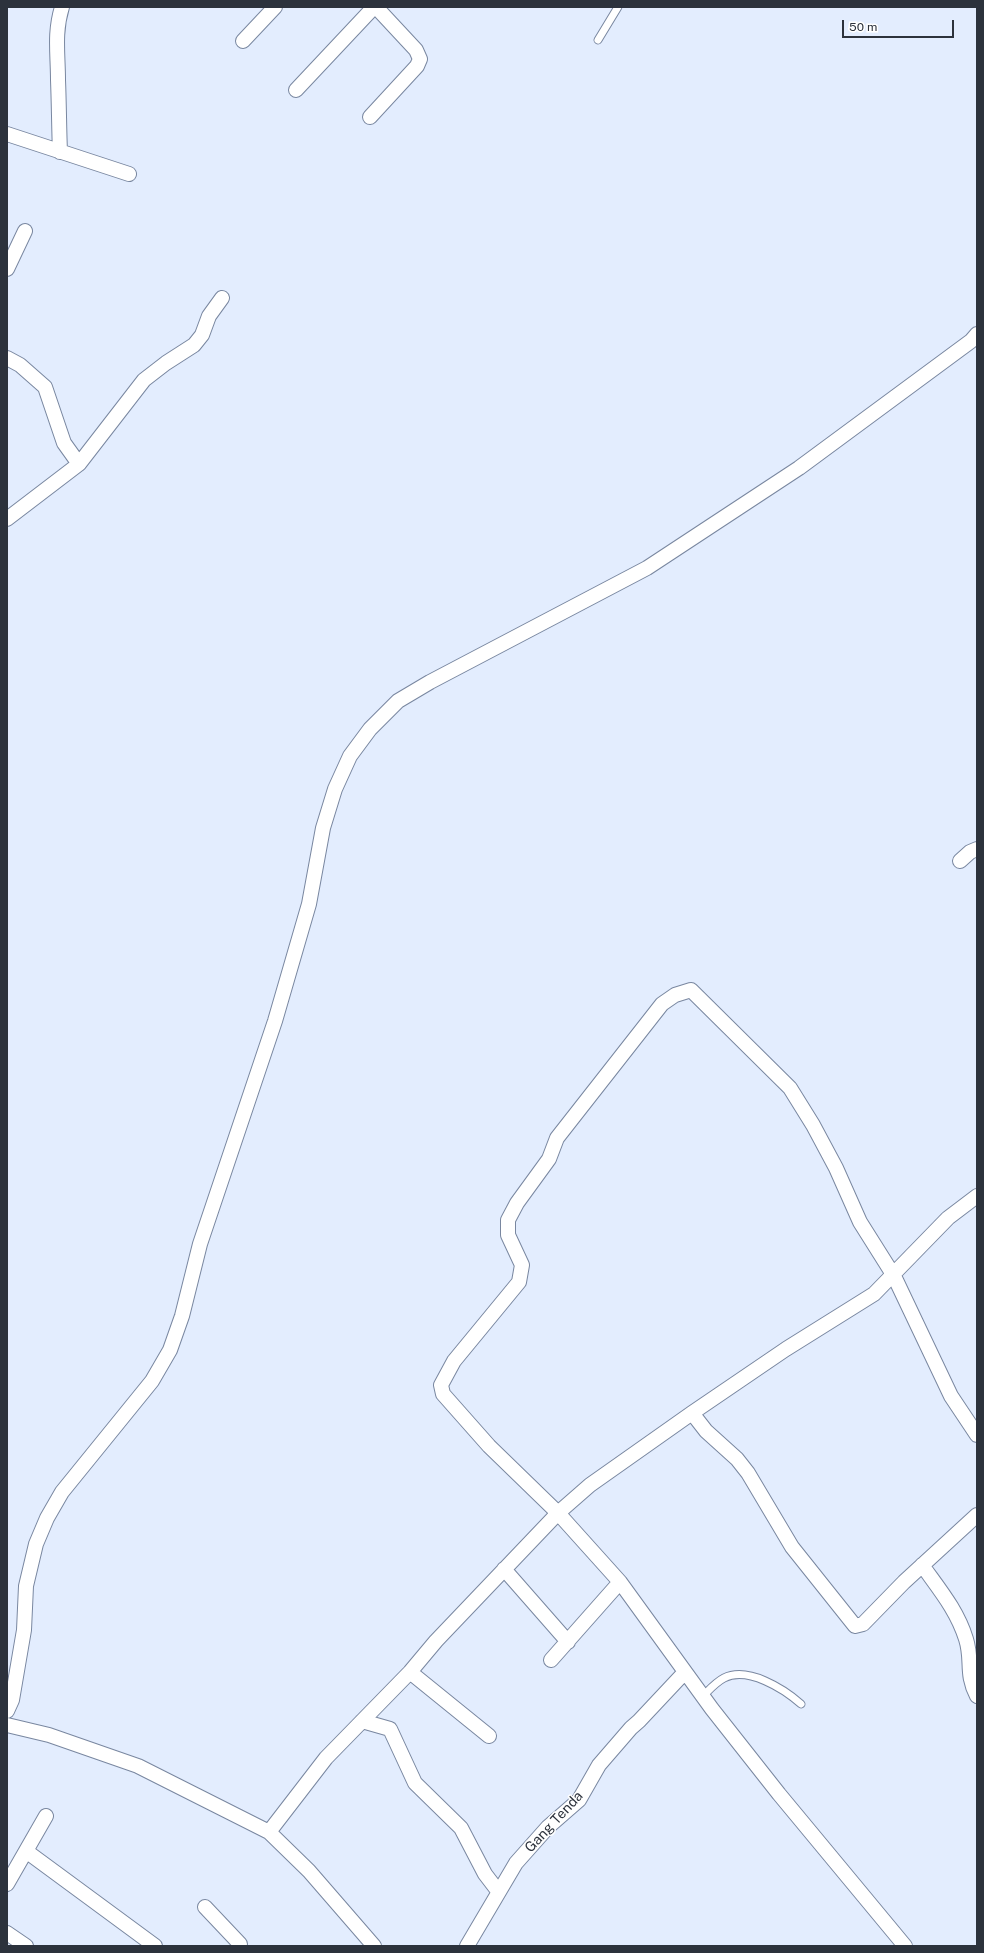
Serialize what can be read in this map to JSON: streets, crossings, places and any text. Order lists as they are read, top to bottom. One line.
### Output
{"streets":{"street":["Gang Tenda"]},"scale_bar":"50 m"}
